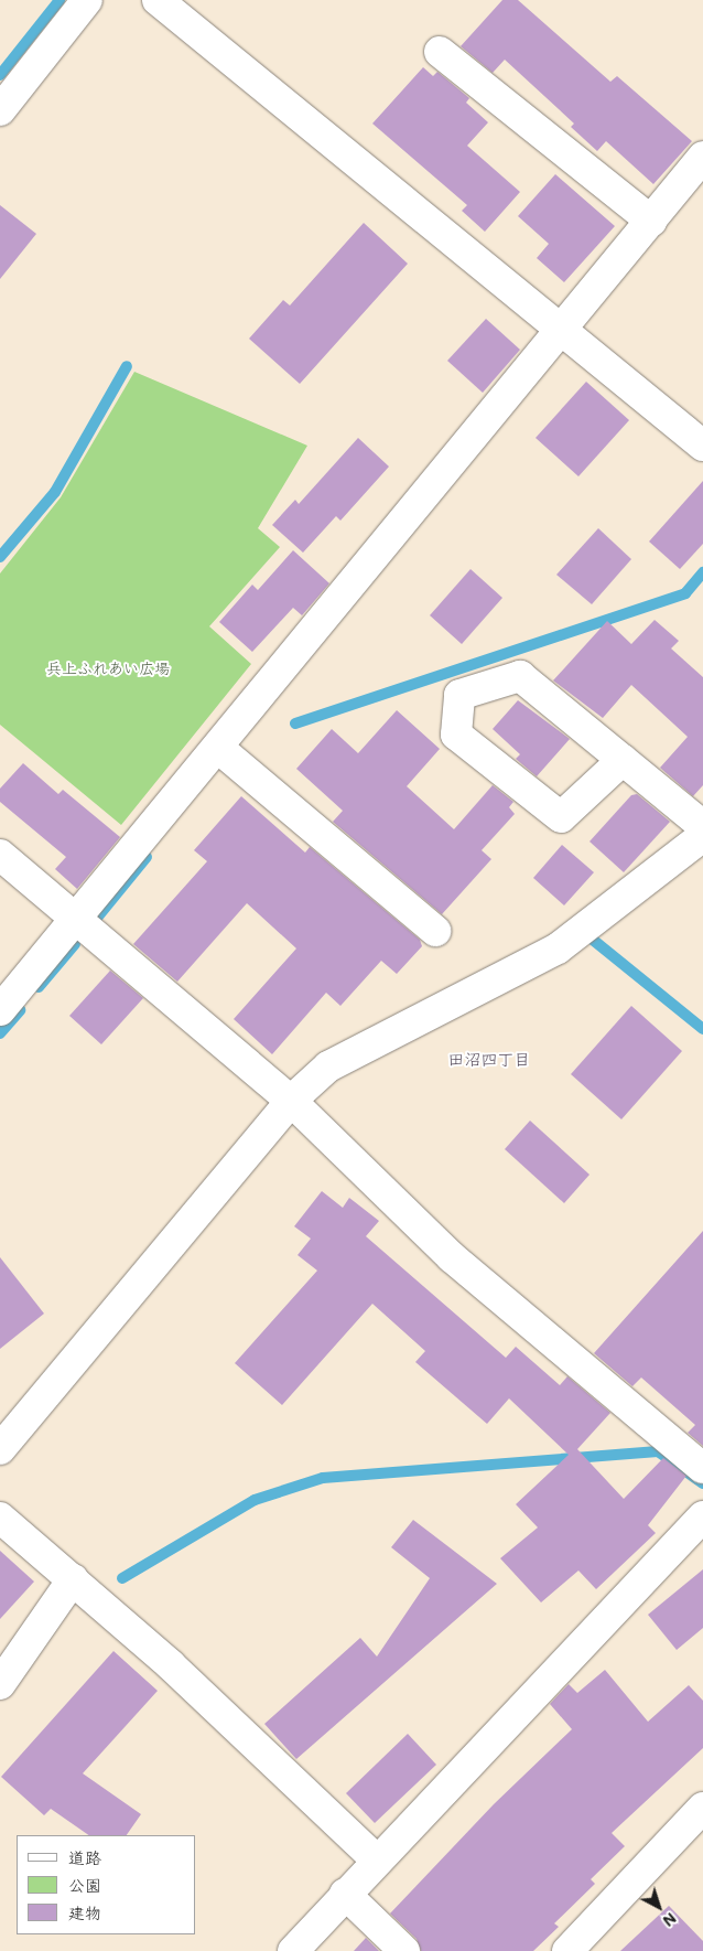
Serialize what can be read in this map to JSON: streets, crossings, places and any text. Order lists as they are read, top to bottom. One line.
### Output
{"districts":["田沼四丁目"],"parks":["兵上ふれあい広場"],"legend":["道路","公園","建物"],"north":"bottom right"}
